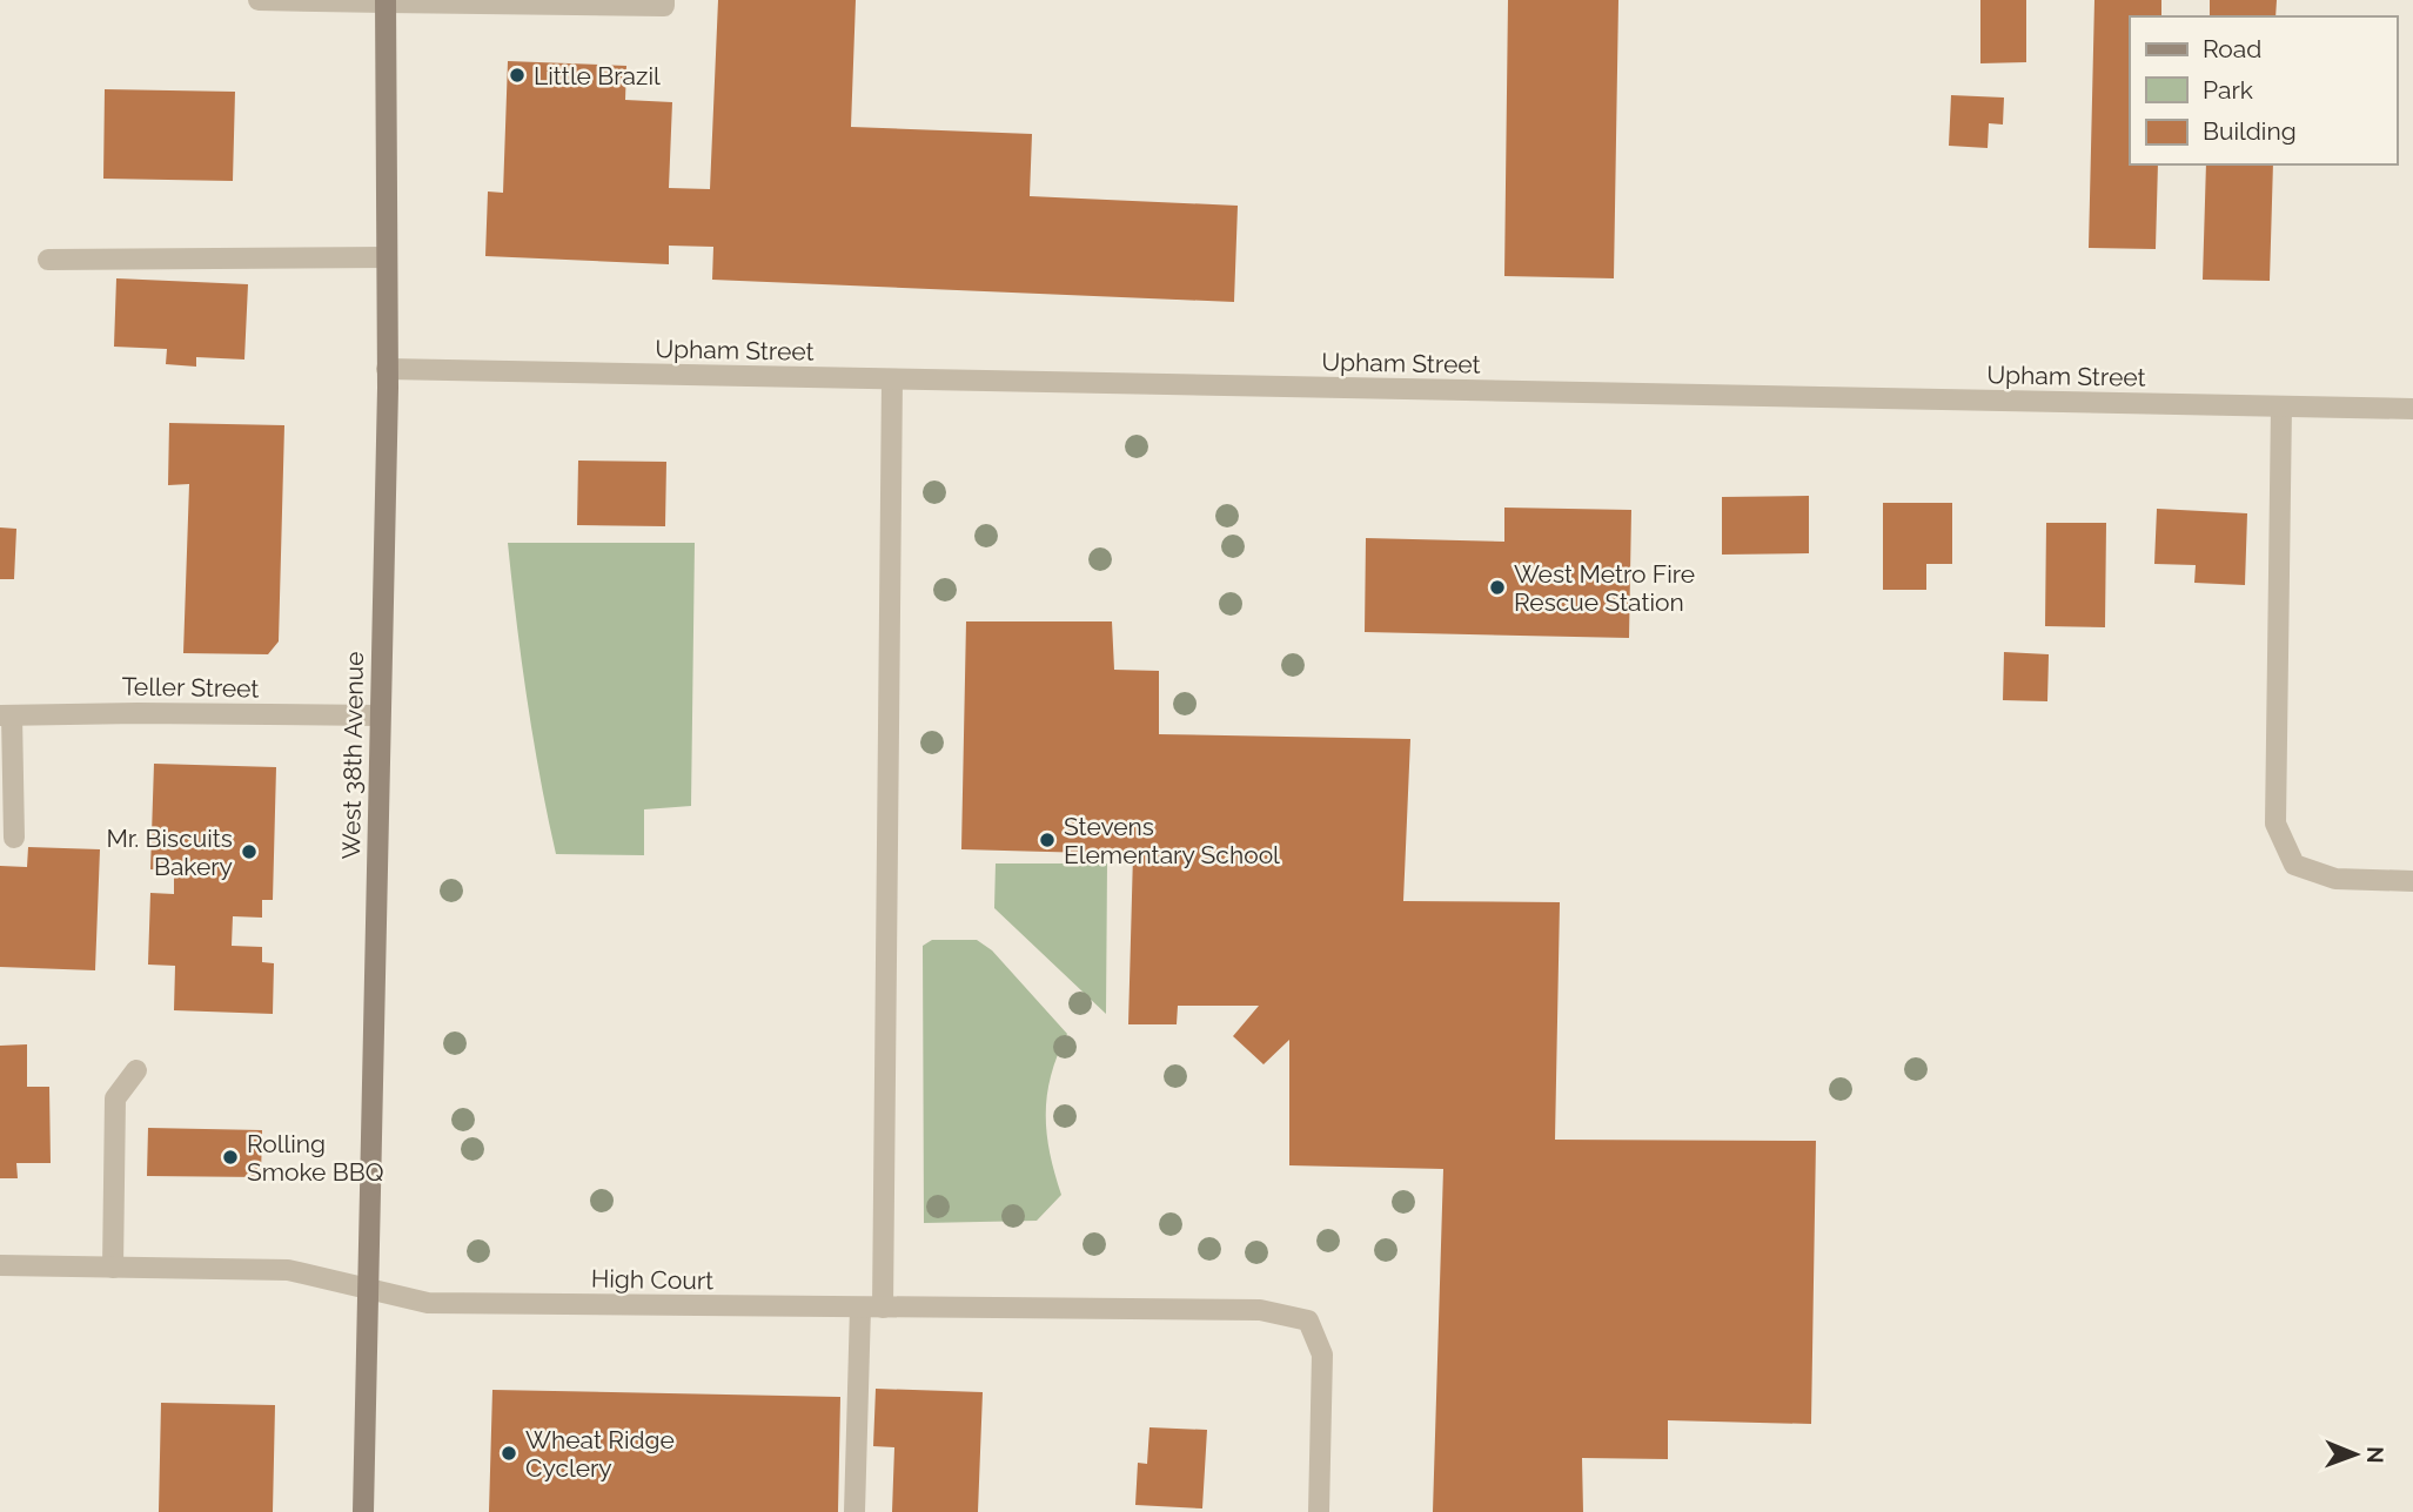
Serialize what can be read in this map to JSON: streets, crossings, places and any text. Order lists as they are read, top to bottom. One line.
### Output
{"streets":{"main road":["West 38th Avenue"],"street":["Upham Street","Teller Street","High Court"]},"crossings":[["Upham Street","West 38th Avenue"],["Teller Street","West 38th Avenue"],["West 38th Avenue","High Court"]],"places":["Little Brazil","West Metro Fire Rescue Station","Stevens Elementary School","Mr. Biscuits Bakery","Rolling Smoke BBQ","Wheat Ridge Cyclery"],"legend":["Road","Park","Building"],"north":"right"}
